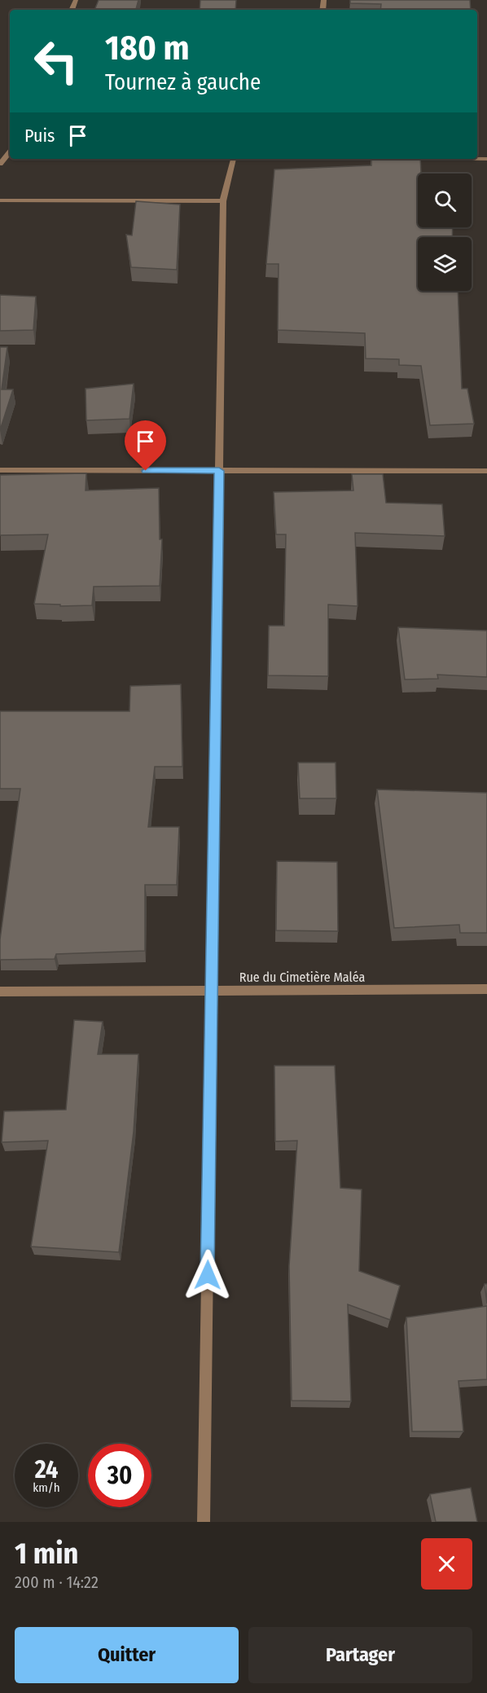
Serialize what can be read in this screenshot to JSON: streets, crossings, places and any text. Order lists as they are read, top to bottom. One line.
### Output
{"streets":{"street":["Rue du Cimetière Maléa"]},"page":{"turn":["180 m","Tournez à gauche"],"then":"Puis","speed":"24 km/h","limit":"30","heading":["1 min","200 m · 14:22"],"buttons":["Quitter","Partager"]}}
